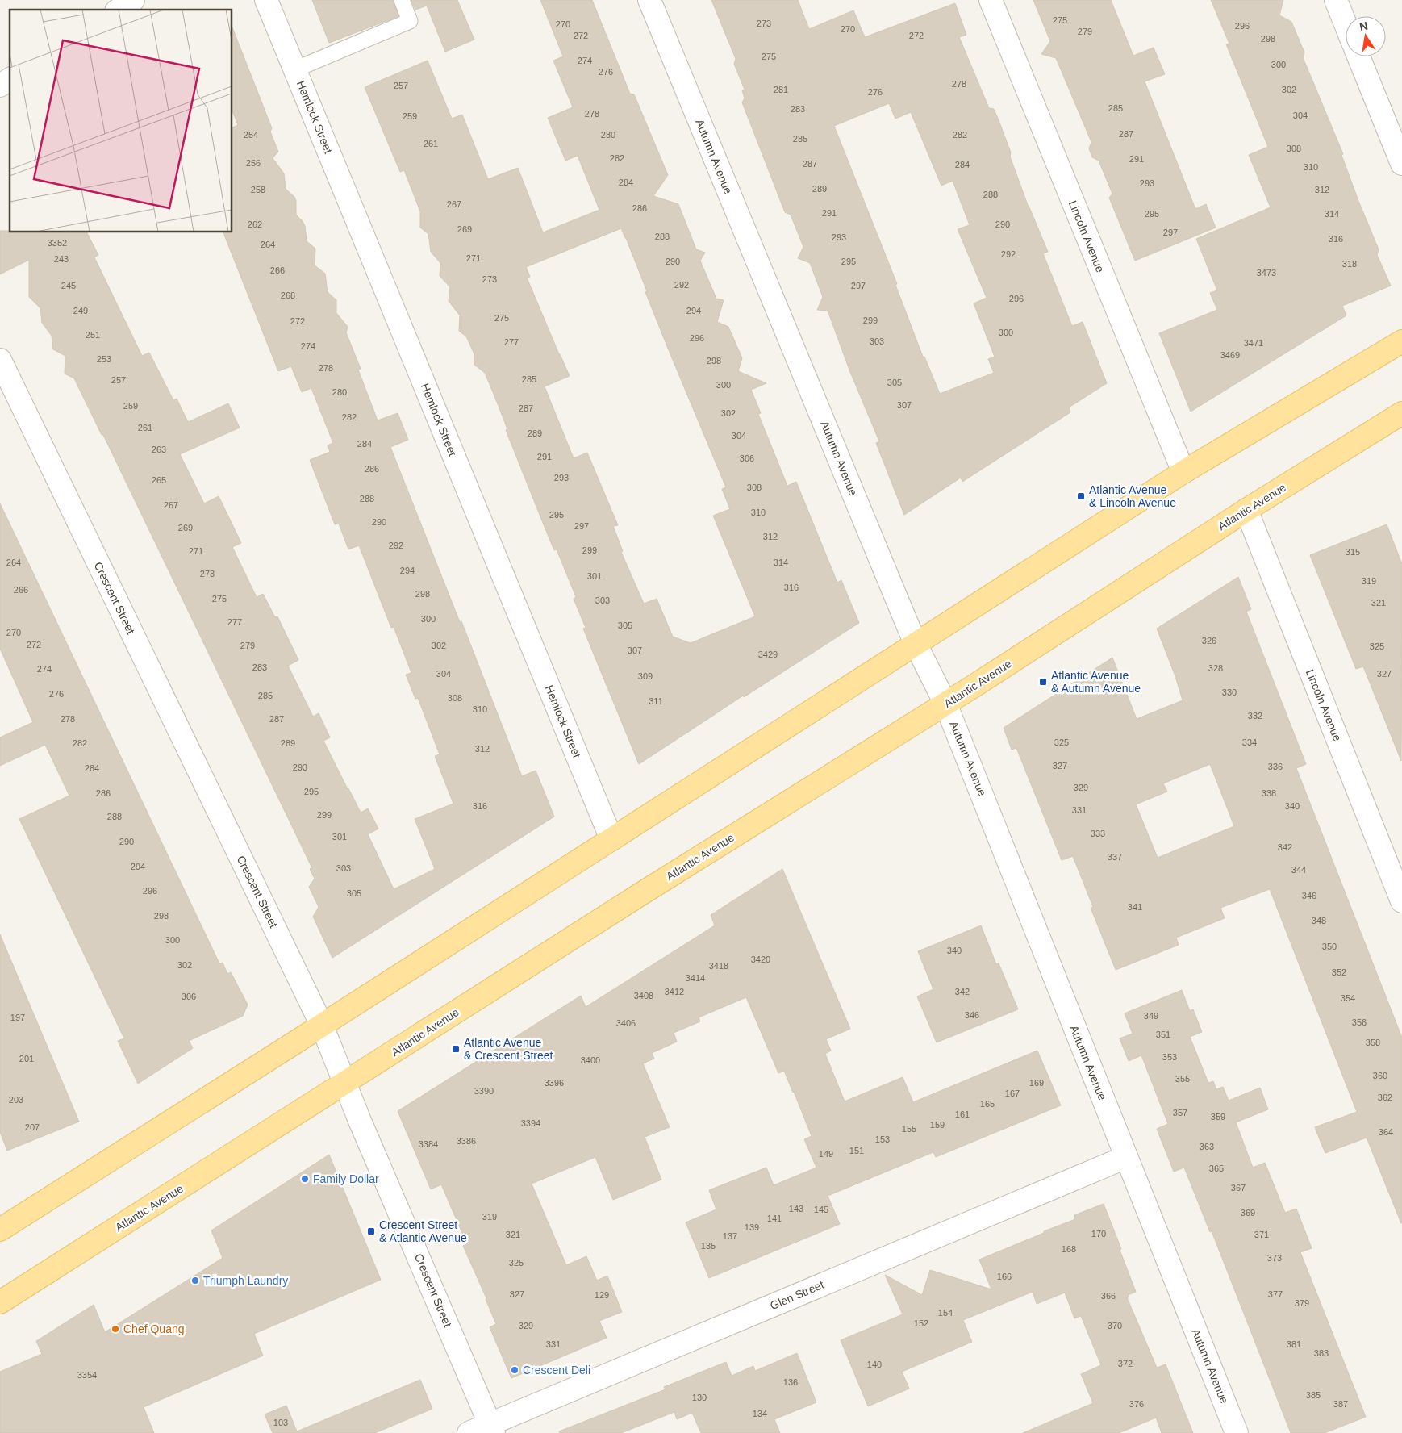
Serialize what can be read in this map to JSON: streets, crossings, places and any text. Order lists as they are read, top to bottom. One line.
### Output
{"streets":{"main road":["Atlantic Avenue"],"street":["Hemlock Street","Autumn Avenue","Lincoln Avenue","Crescent Street","Glen Street"]},"crossings":[["Autumn Avenue","Atlantic Avenue"],["Autumn Avenue","Glen Street"],["Lincoln Avenue","Atlantic Avenue"],["Atlantic Avenue","Crescent Street"],["Crescent Street","Glen Street"]],"places":{"transit":["Atlantic Avenue & Lincoln Avenue","Atlantic Avenue & Autumn Avenue","Atlantic Avenue & Crescent Street","Crescent Street & Atlantic Avenue"],"other":["Family Dollar","Triumph Laundry","Chef Quang","Crescent Deli"]},"house_numbers":["275","273","270","296","270","279","272","272","298","275","274","300","276","278","257","281","302","276","285","283","278","304","259","287","254","280","282","285","261","308","282","291","256","287","284","310","284","293","289","258","312","288","267","286","291","295","314","262","290","269","297","288","293","316","3352","264","292","271","243","290","295","318","266","3473","273","292","245","297","268","296","249","294","275","299","272","300","251","296","303","277","3471","274","3469","253","298","278","285","257","305","300","280","307","259","287","302","282","261","289","304","284","263","291","306","286","293","265","308","288","267","310","295","290","297","269","312","292","299","271","315","264","314","294","273","301","319","316","266","298","275","303","321","300","277","305","270","326","272","279","302","325","307","3429","283","328","274","304","327","309","330","276","285","308","311","310","332","278","287","325","334","282","289","312","327","336","293","284","329","295","286","338","316","340","331","299","288","333","301","290","342","337","294","303","344","296","305","346","341","298","348","300","350","340","3420","302","3418","352","3414","3412","342","3408","306","354","346","349","197","356","3406","351","358","353","201","3400","360","355","3396","169","3390","167","362","203","165","357","161","359","3394","159","207","155","364","153","3386","3384","363","151","149","365","367","143","145","369","319","141","139","170","321","371","137","135","168","373","325","166","327","377","129","366","379","154","152","329","370","331","381","383","372","140","3354","136","385","130","376","387","134","103"],"north":"top"}
